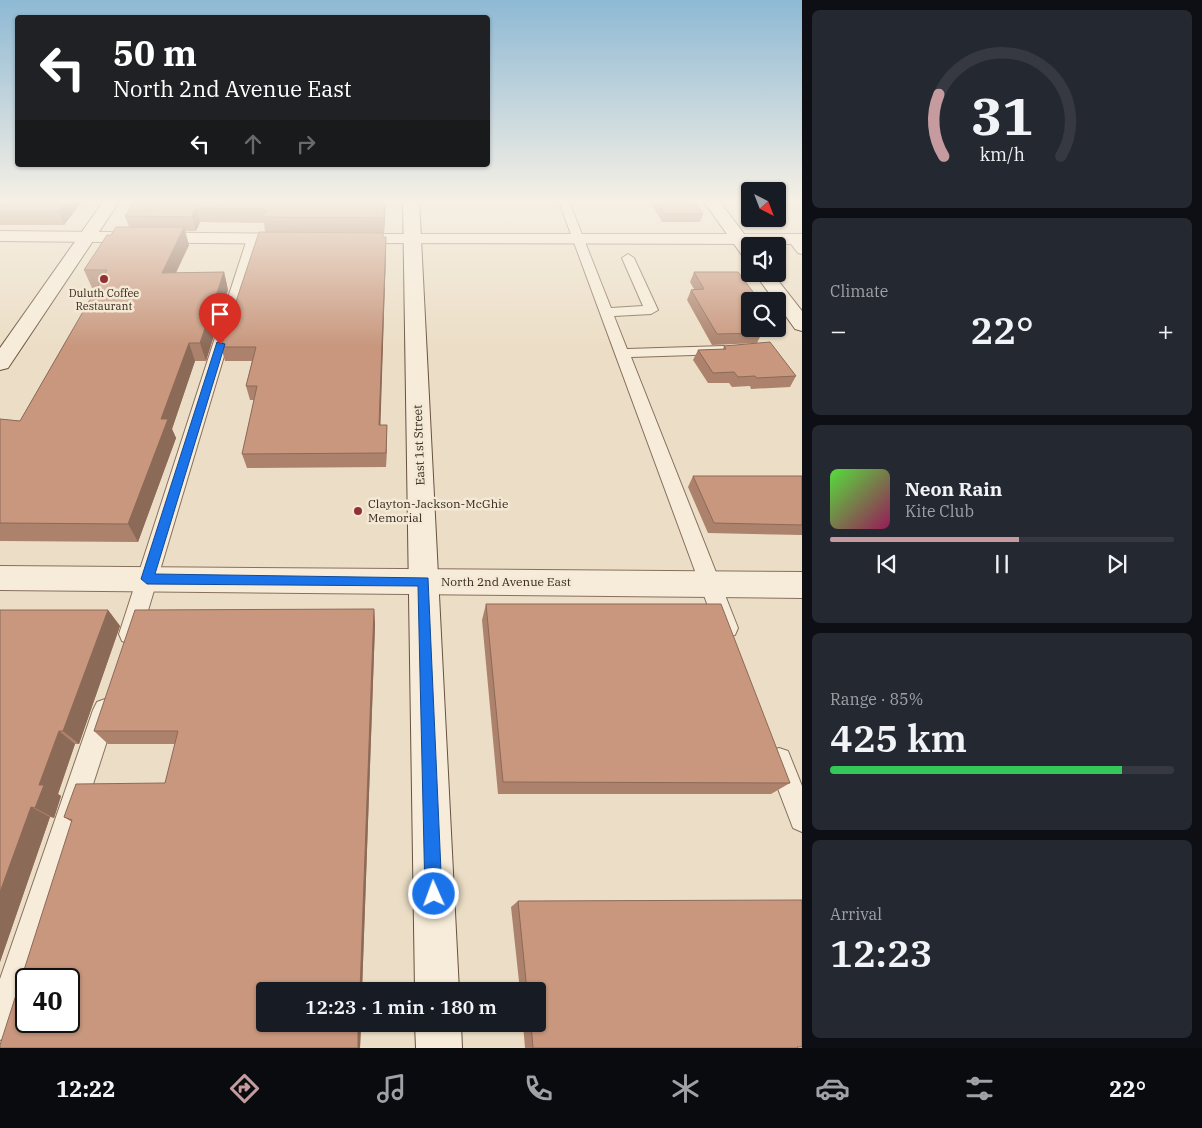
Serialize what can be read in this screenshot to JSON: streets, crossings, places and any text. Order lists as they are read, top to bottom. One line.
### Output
{"streets":{"street":["East 1st Street","North 2nd Avenue East"]},"crossings":[["East 1st Street","North 2nd Avenue East"]],"places":["Duluth Coffee Restaurant","Clayton-Jackson-McGhie Memorial"],"north":"bottom right","page":{"turn":["50 m","North 2nd Avenue East"],"tile":["Climate",["Range · 85%","425 km"],["Arrival","12:23"]],"heat":["−","22°","+"],"song":["Neon Rain","Kite Club"],"limit":"40","trip":"12:23 · 1 min · 180 m","tabs":["12:22","22°"],"gauge":["31","km/h"]}}
